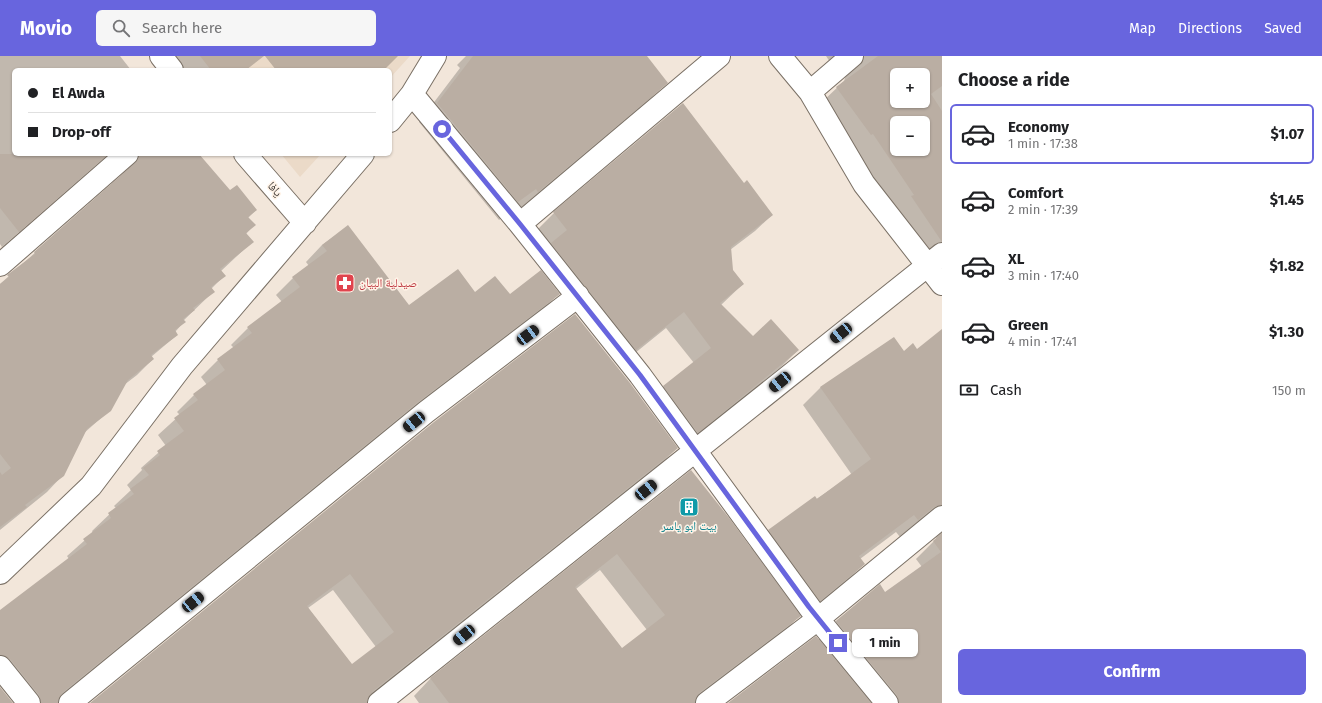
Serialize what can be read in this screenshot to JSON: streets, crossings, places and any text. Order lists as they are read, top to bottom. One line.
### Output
{"streets":{"street":["يافا"]},"places":{"pharmacy":["صيدلية البيان"],"building":["بيت ابو ياسر"]},"page":{"header":"Movio","search":"Search here","nav":["Map","Directions","Saved"],"heading":"Choose a ride","map_buttons":["+","−"],"banner":["El Awda","Drop-off"],"list":[{"name":"Economy","note":"1 min · 17:38","value":"$1.07"},{"name":"Comfort","note":"2 min · 17:39","value":"$1.45"},{"name":"XL","note":"3 min · 17:40","value":"$1.82"},{"name":"Green","note":"4 min · 17:41","value":"$1.30"}],"pay":["Cash","150 m"],"bubble":"1 min","buttons":"Confirm"}}
